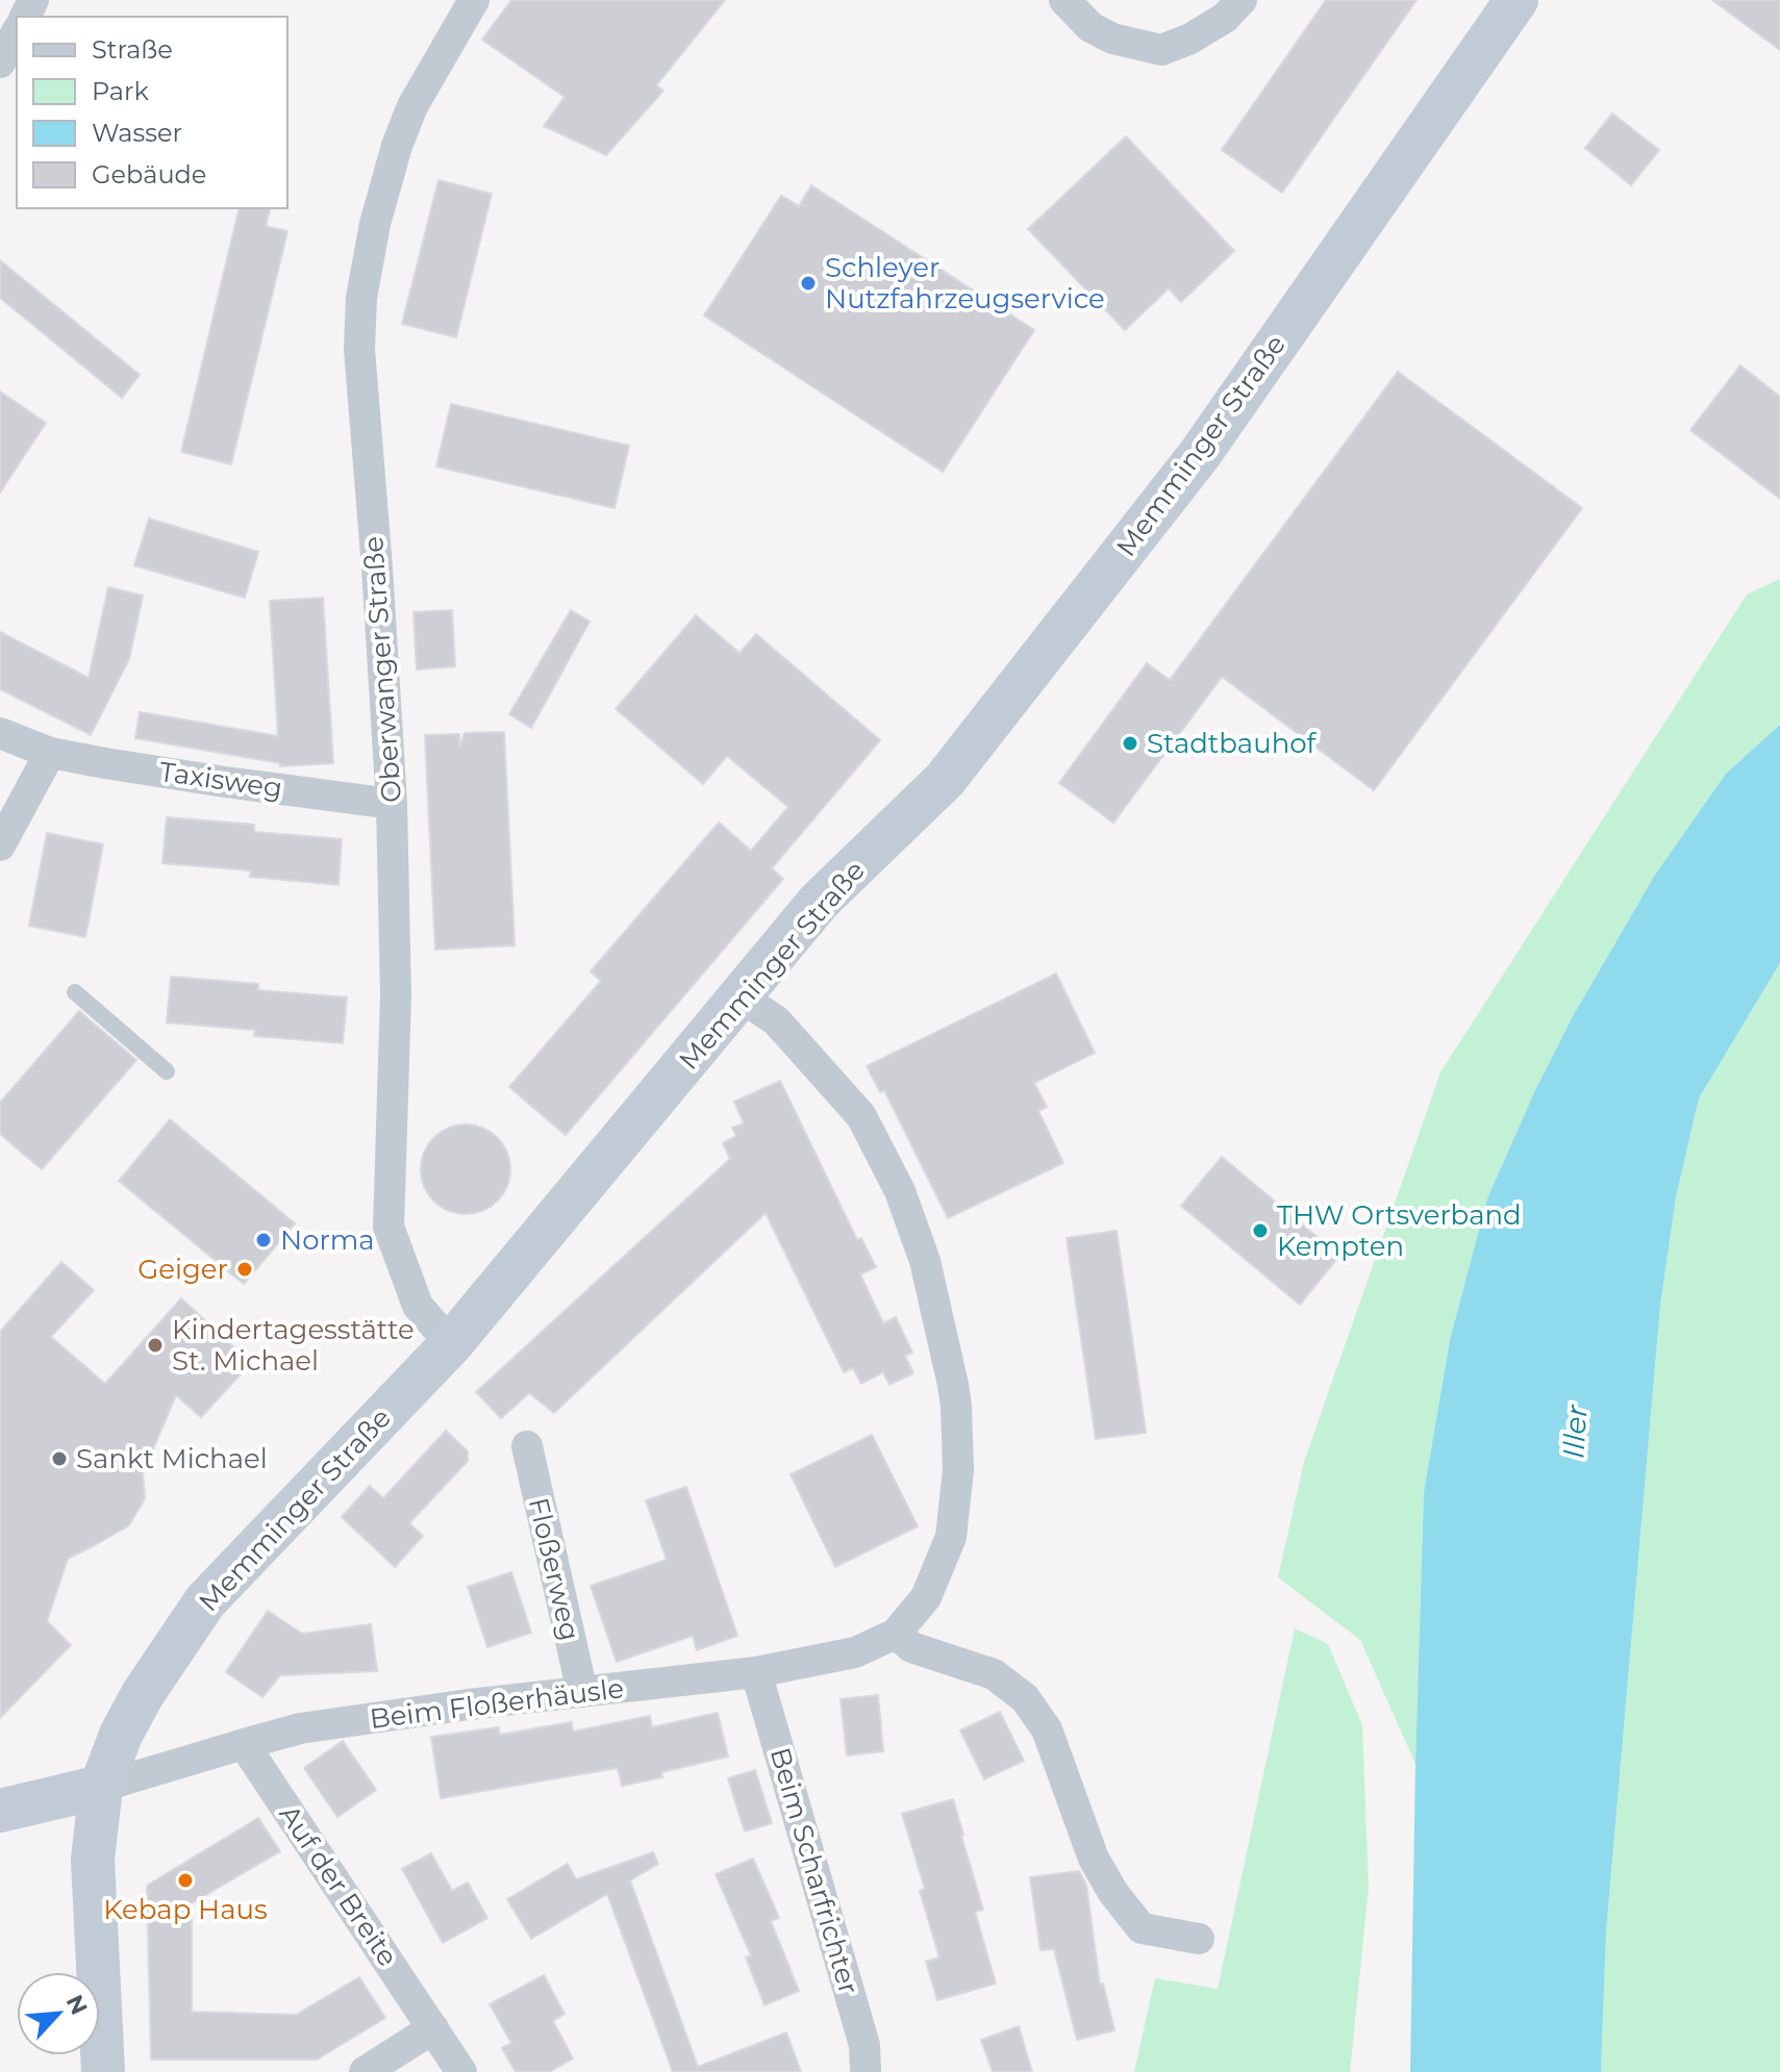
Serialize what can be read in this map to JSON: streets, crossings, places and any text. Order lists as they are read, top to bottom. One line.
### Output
{"streets":{"main road":["Memminger Straße"],"street":["Oberwanger Straße","Taxisweg","Floßerweg","Beim Floßerhäusle","Beim Scharfrichter","Auf der Breite"]},"crossings":[["Memminger Straße","Oberwanger Straße"],["Memminger Straße","Beim Floßerhäusle"],["Oberwanger Straße","Taxisweg"],["Floßerweg","Beim Floßerhäusle"],["Beim Floßerhäusle","Beim Scharfrichter"],["Beim Floßerhäusle","Auf der Breite"]],"water":["Iller"],"places":["Schleyer Nutzfahrzeugservice","Stadtbauhof","THW Ortsverband Kempten","Norma","Geiger","Kindertagesstätte St. Michael","Sankt Michael","Kebap Haus"],"legend":["Straße","Park","Wasser","Gebäude"],"north":"top right"}
